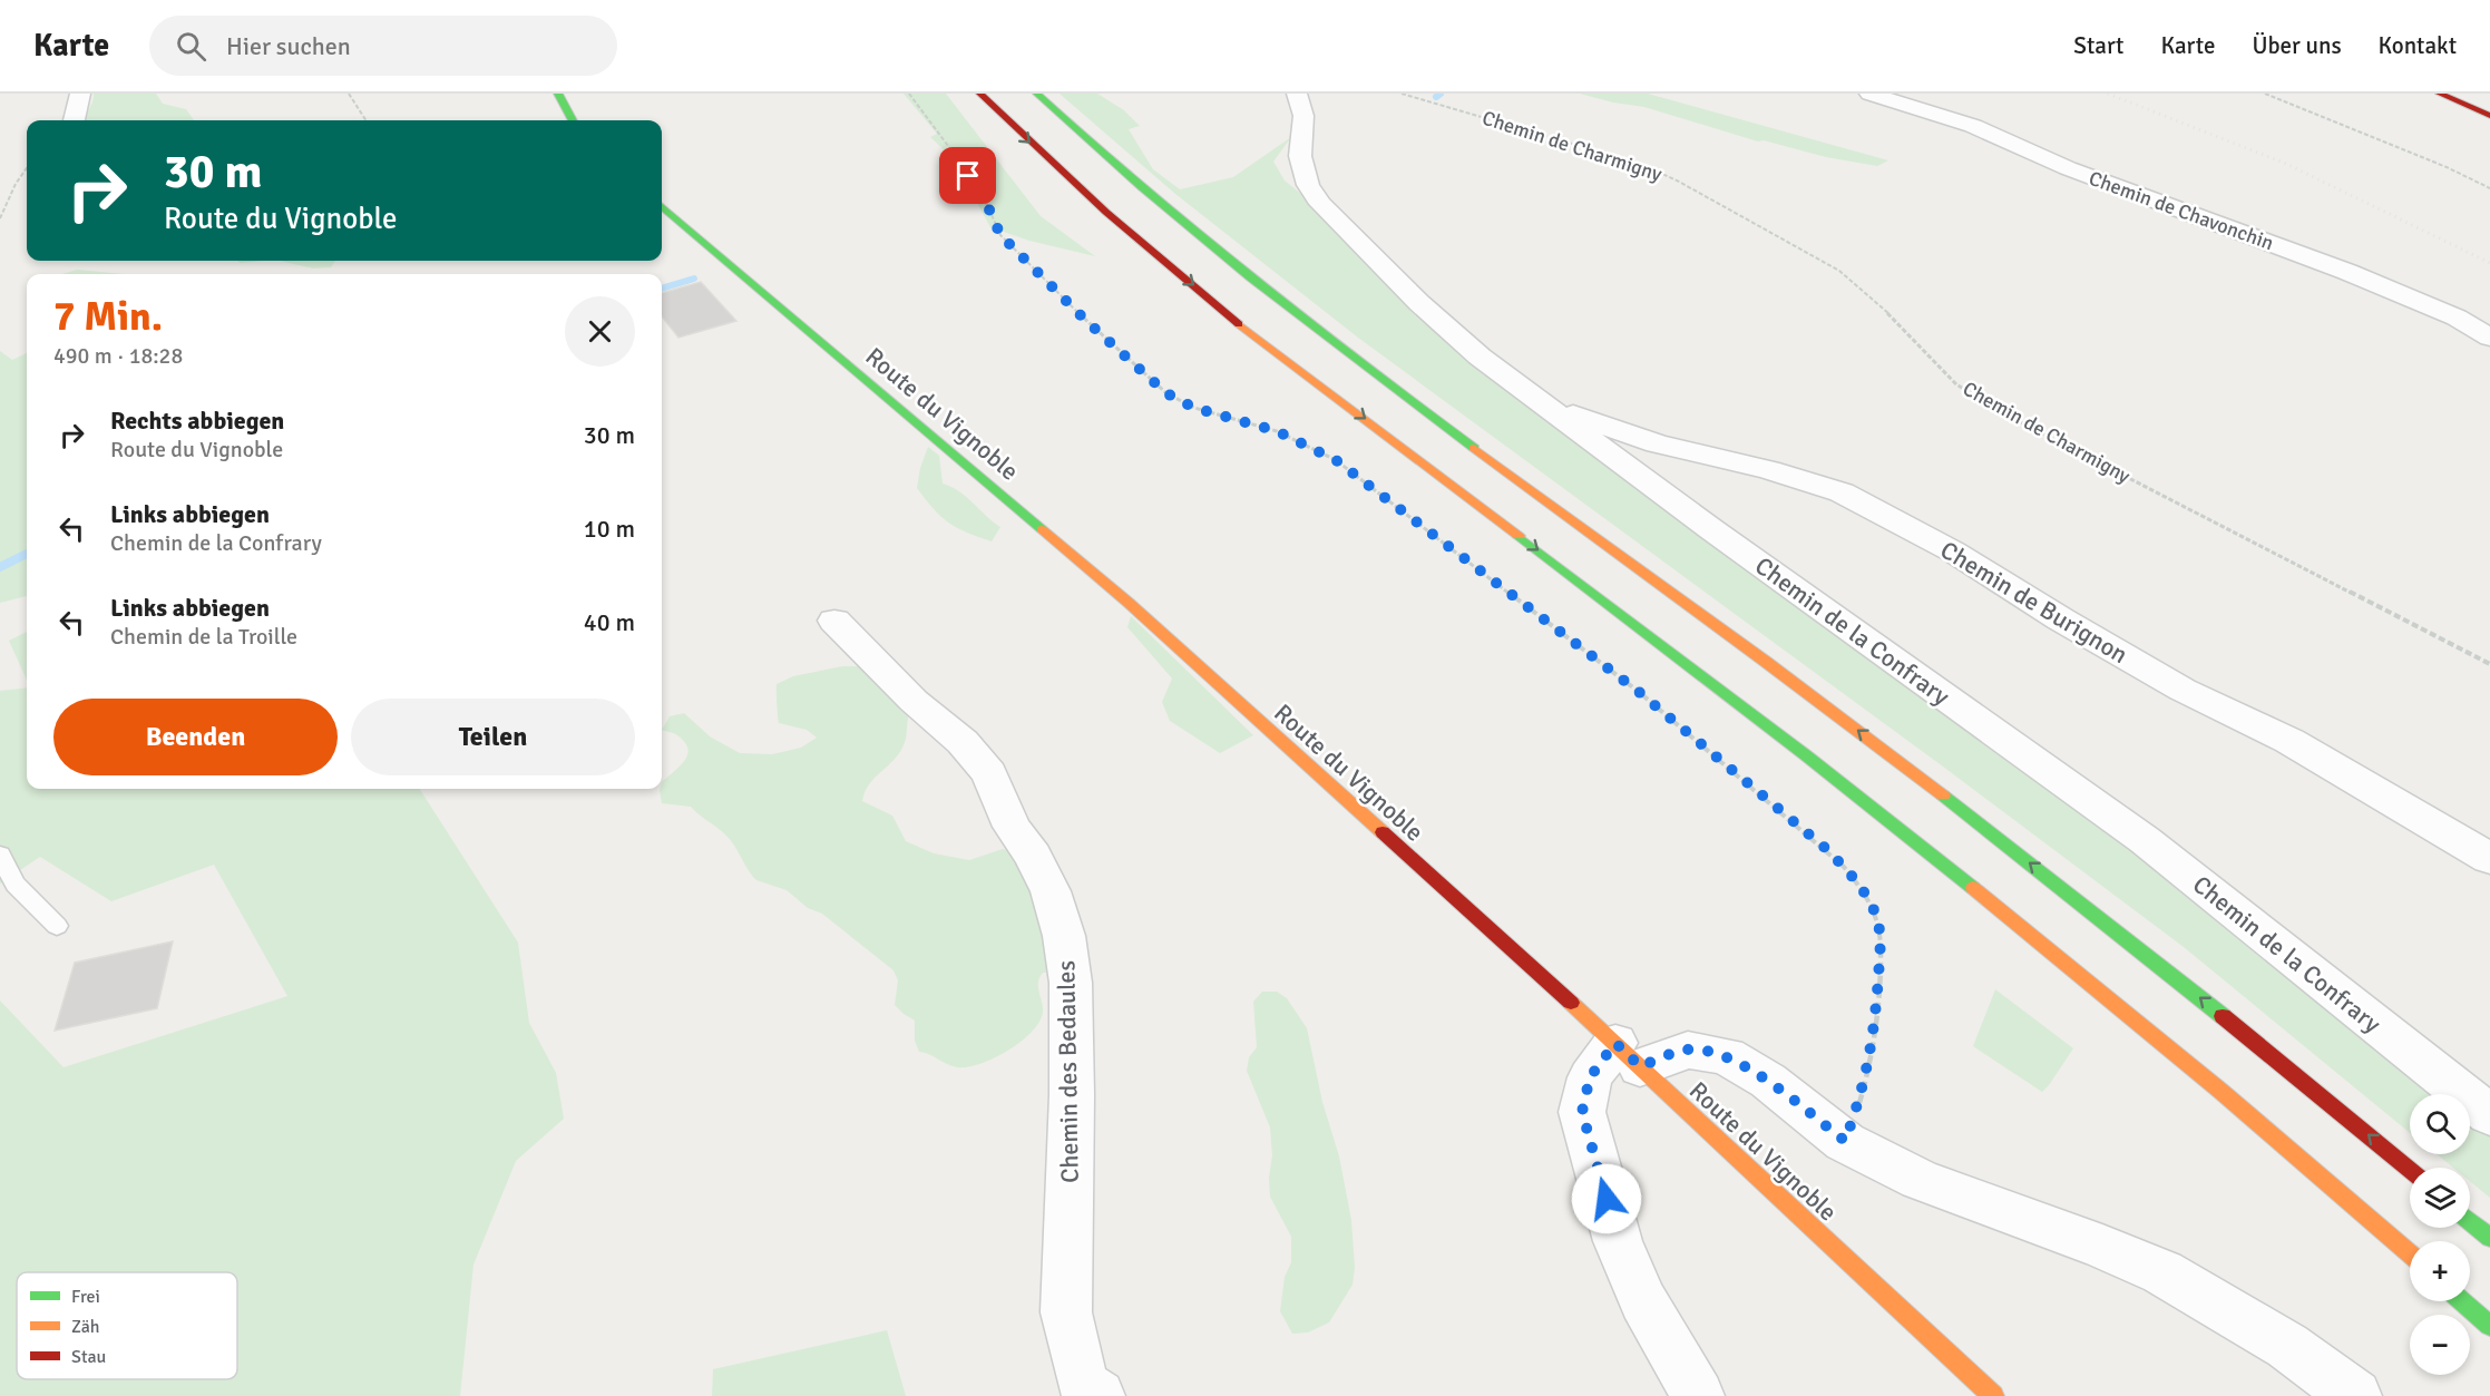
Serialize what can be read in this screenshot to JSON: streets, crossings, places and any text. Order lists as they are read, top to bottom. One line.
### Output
{"streets":{"main road":["Route du Vignoble"],"street":["Chemin de Chavonchin","Chemin de Burignon","Chemin de la Confrary","Chemin des Bedaules"],"path":["Chemin de Charmigny"]},"crossings":[["Chemin de Burignon","Chemin de la Confrary"]],"legend":["Frei","Zäh","Stau"],"page":{"header":"Karte","search":"Hier suchen","nav":["Start","Karte","Über uns","Kontakt"],"turn":["30 m","Route du Vignoble"],"heading":["7 Min.","490 m · 18:28"],"list":[{"name":"Rechts abbiegen","note":"Route du Vignoble","value":"30 m"},{"name":"Links abbiegen","note":"Chemin de la Confrary","value":"10 m"},{"name":"Links abbiegen","note":"Chemin de la Troille","value":"40 m"}],"buttons":["Beenden","Teilen"],"map_buttons":["+","−"]}}
